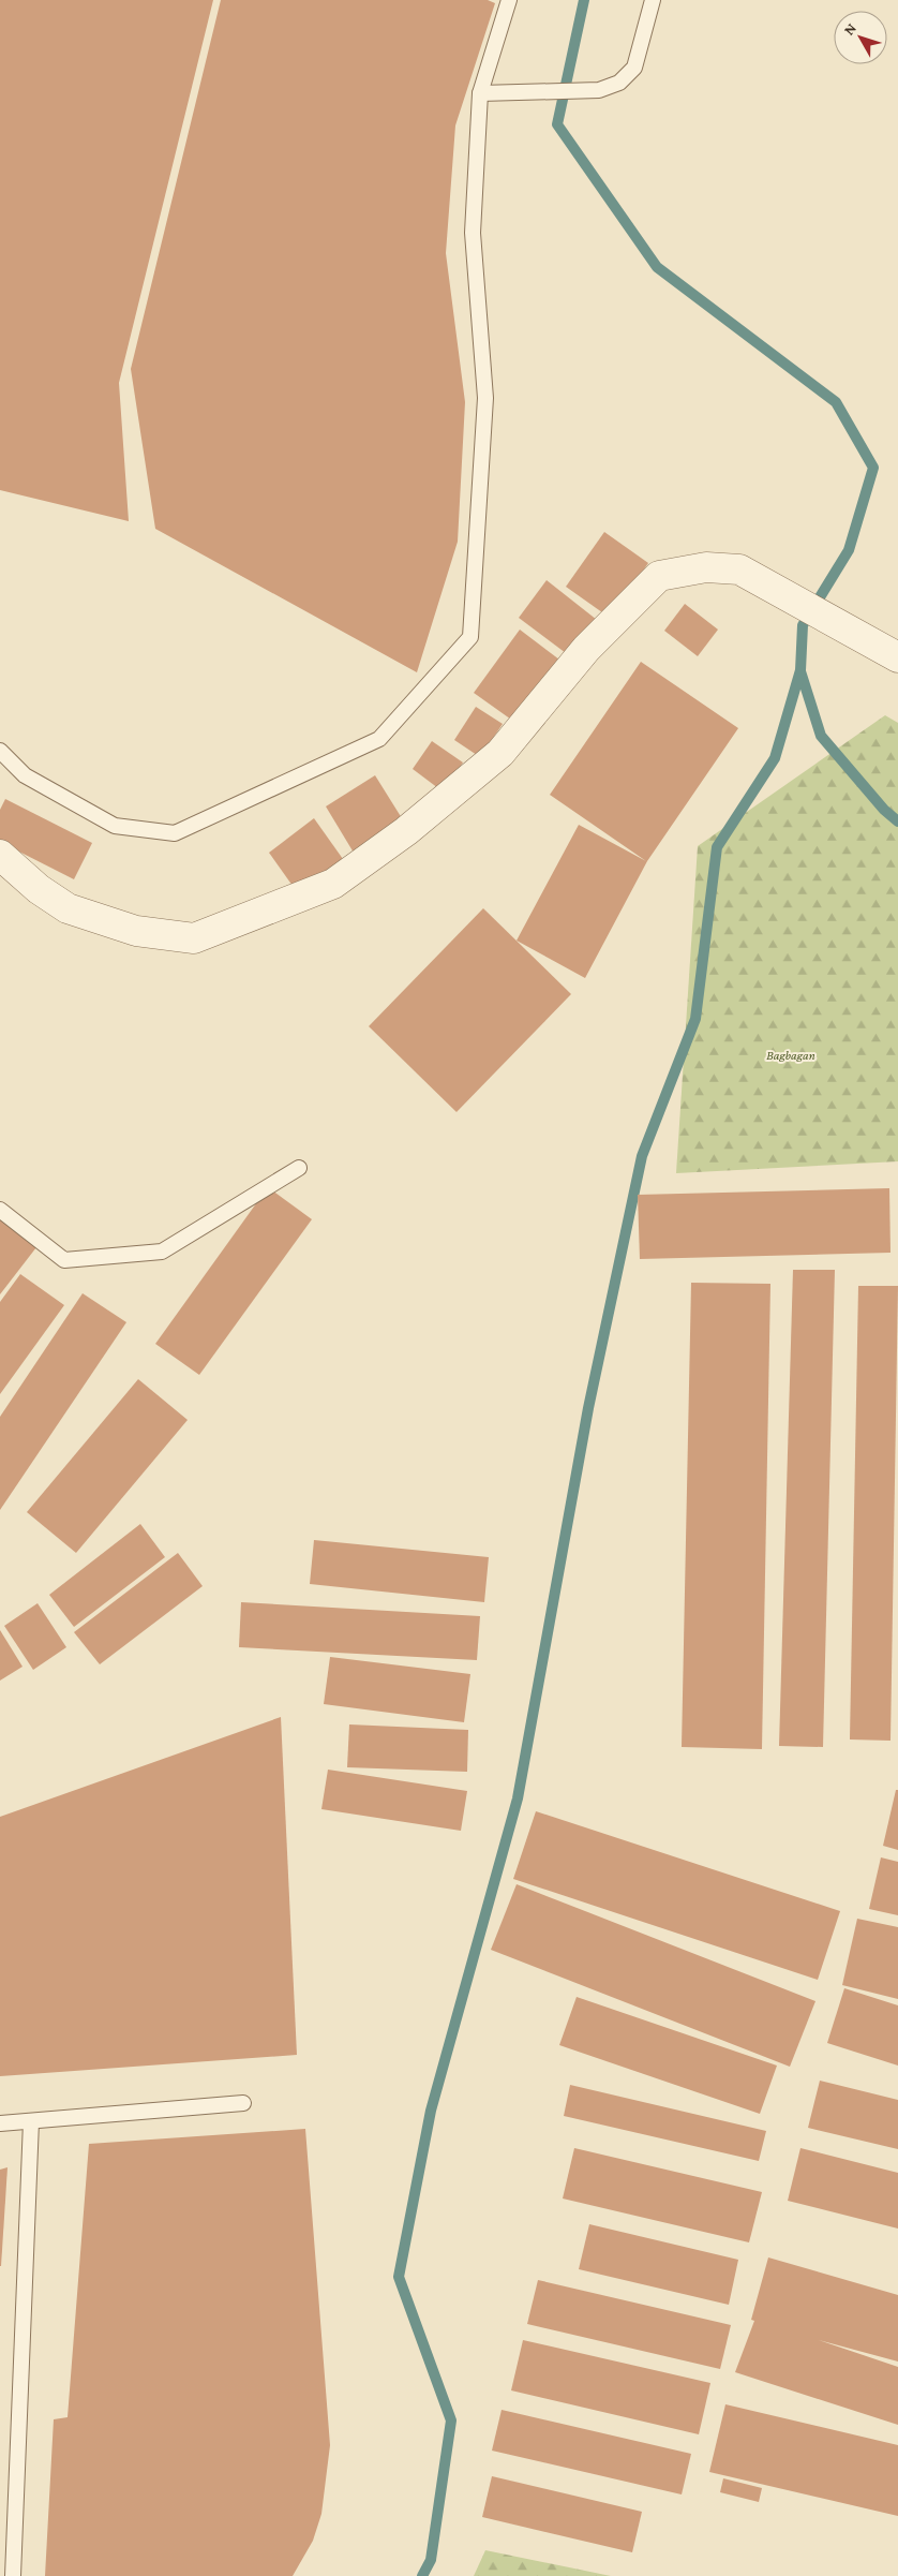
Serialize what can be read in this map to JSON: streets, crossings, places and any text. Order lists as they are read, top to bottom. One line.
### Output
{"parks":["Bagbagan"],"north":"top left"}
